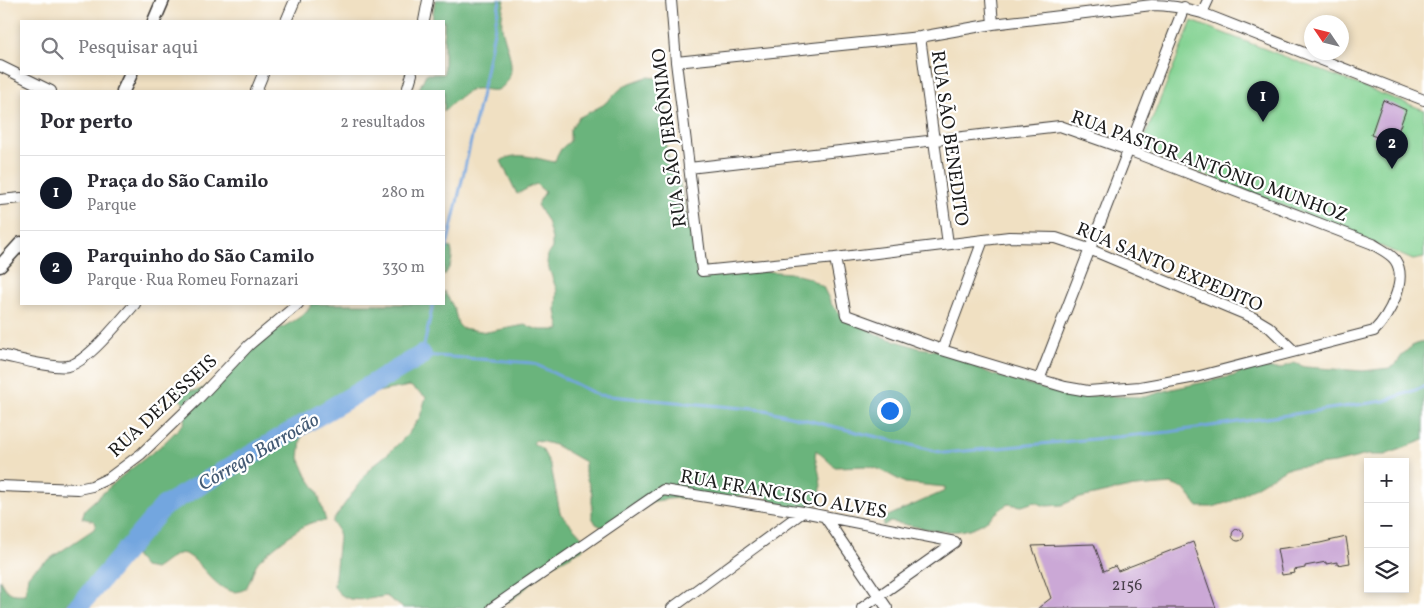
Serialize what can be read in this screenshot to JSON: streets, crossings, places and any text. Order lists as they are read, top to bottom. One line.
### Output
{"streets":{"street":["RUA SÃO JERÔNIMO","RUA SÃO BENEDITO","RUA PASTOR ANTÔNIO MUNHOZ","RUA SANTO EXPEDITO","RUA DEZESSEIS","RUA FRANCISCO ALVES"]},"crossings":[["RUA SÃO JERÔNIMO","RUA PASTOR ANTÔNIO MUNHOZ"],["RUA SÃO JERÔNIMO","RUA SANTO EXPEDITO"],["RUA SÃO BENEDITO","RUA PASTOR ANTÔNIO MUNHOZ"],["RUA SÃO BENEDITO","RUA SANTO EXPEDITO"],["RUA PASTOR ANTÔNIO MUNHOZ","RUA SANTO EXPEDITO"]],"water":["Córrego Barrocão"],"house_numbers":["2156"],"north":"top left","page":{"search":"Pesquisar aqui","pins":["1","2"],"heading":["Por perto","2 resultados"],"list":[{"mark":"1","name":"Praça do São Camilo","note":"Parque","value":"280 m"},{"mark":"2","name":"Parquinho do São Camilo","note":"Parque · Rua Romeu Fornazari","value":"330 m"}],"map_buttons":["+","−"]}}
